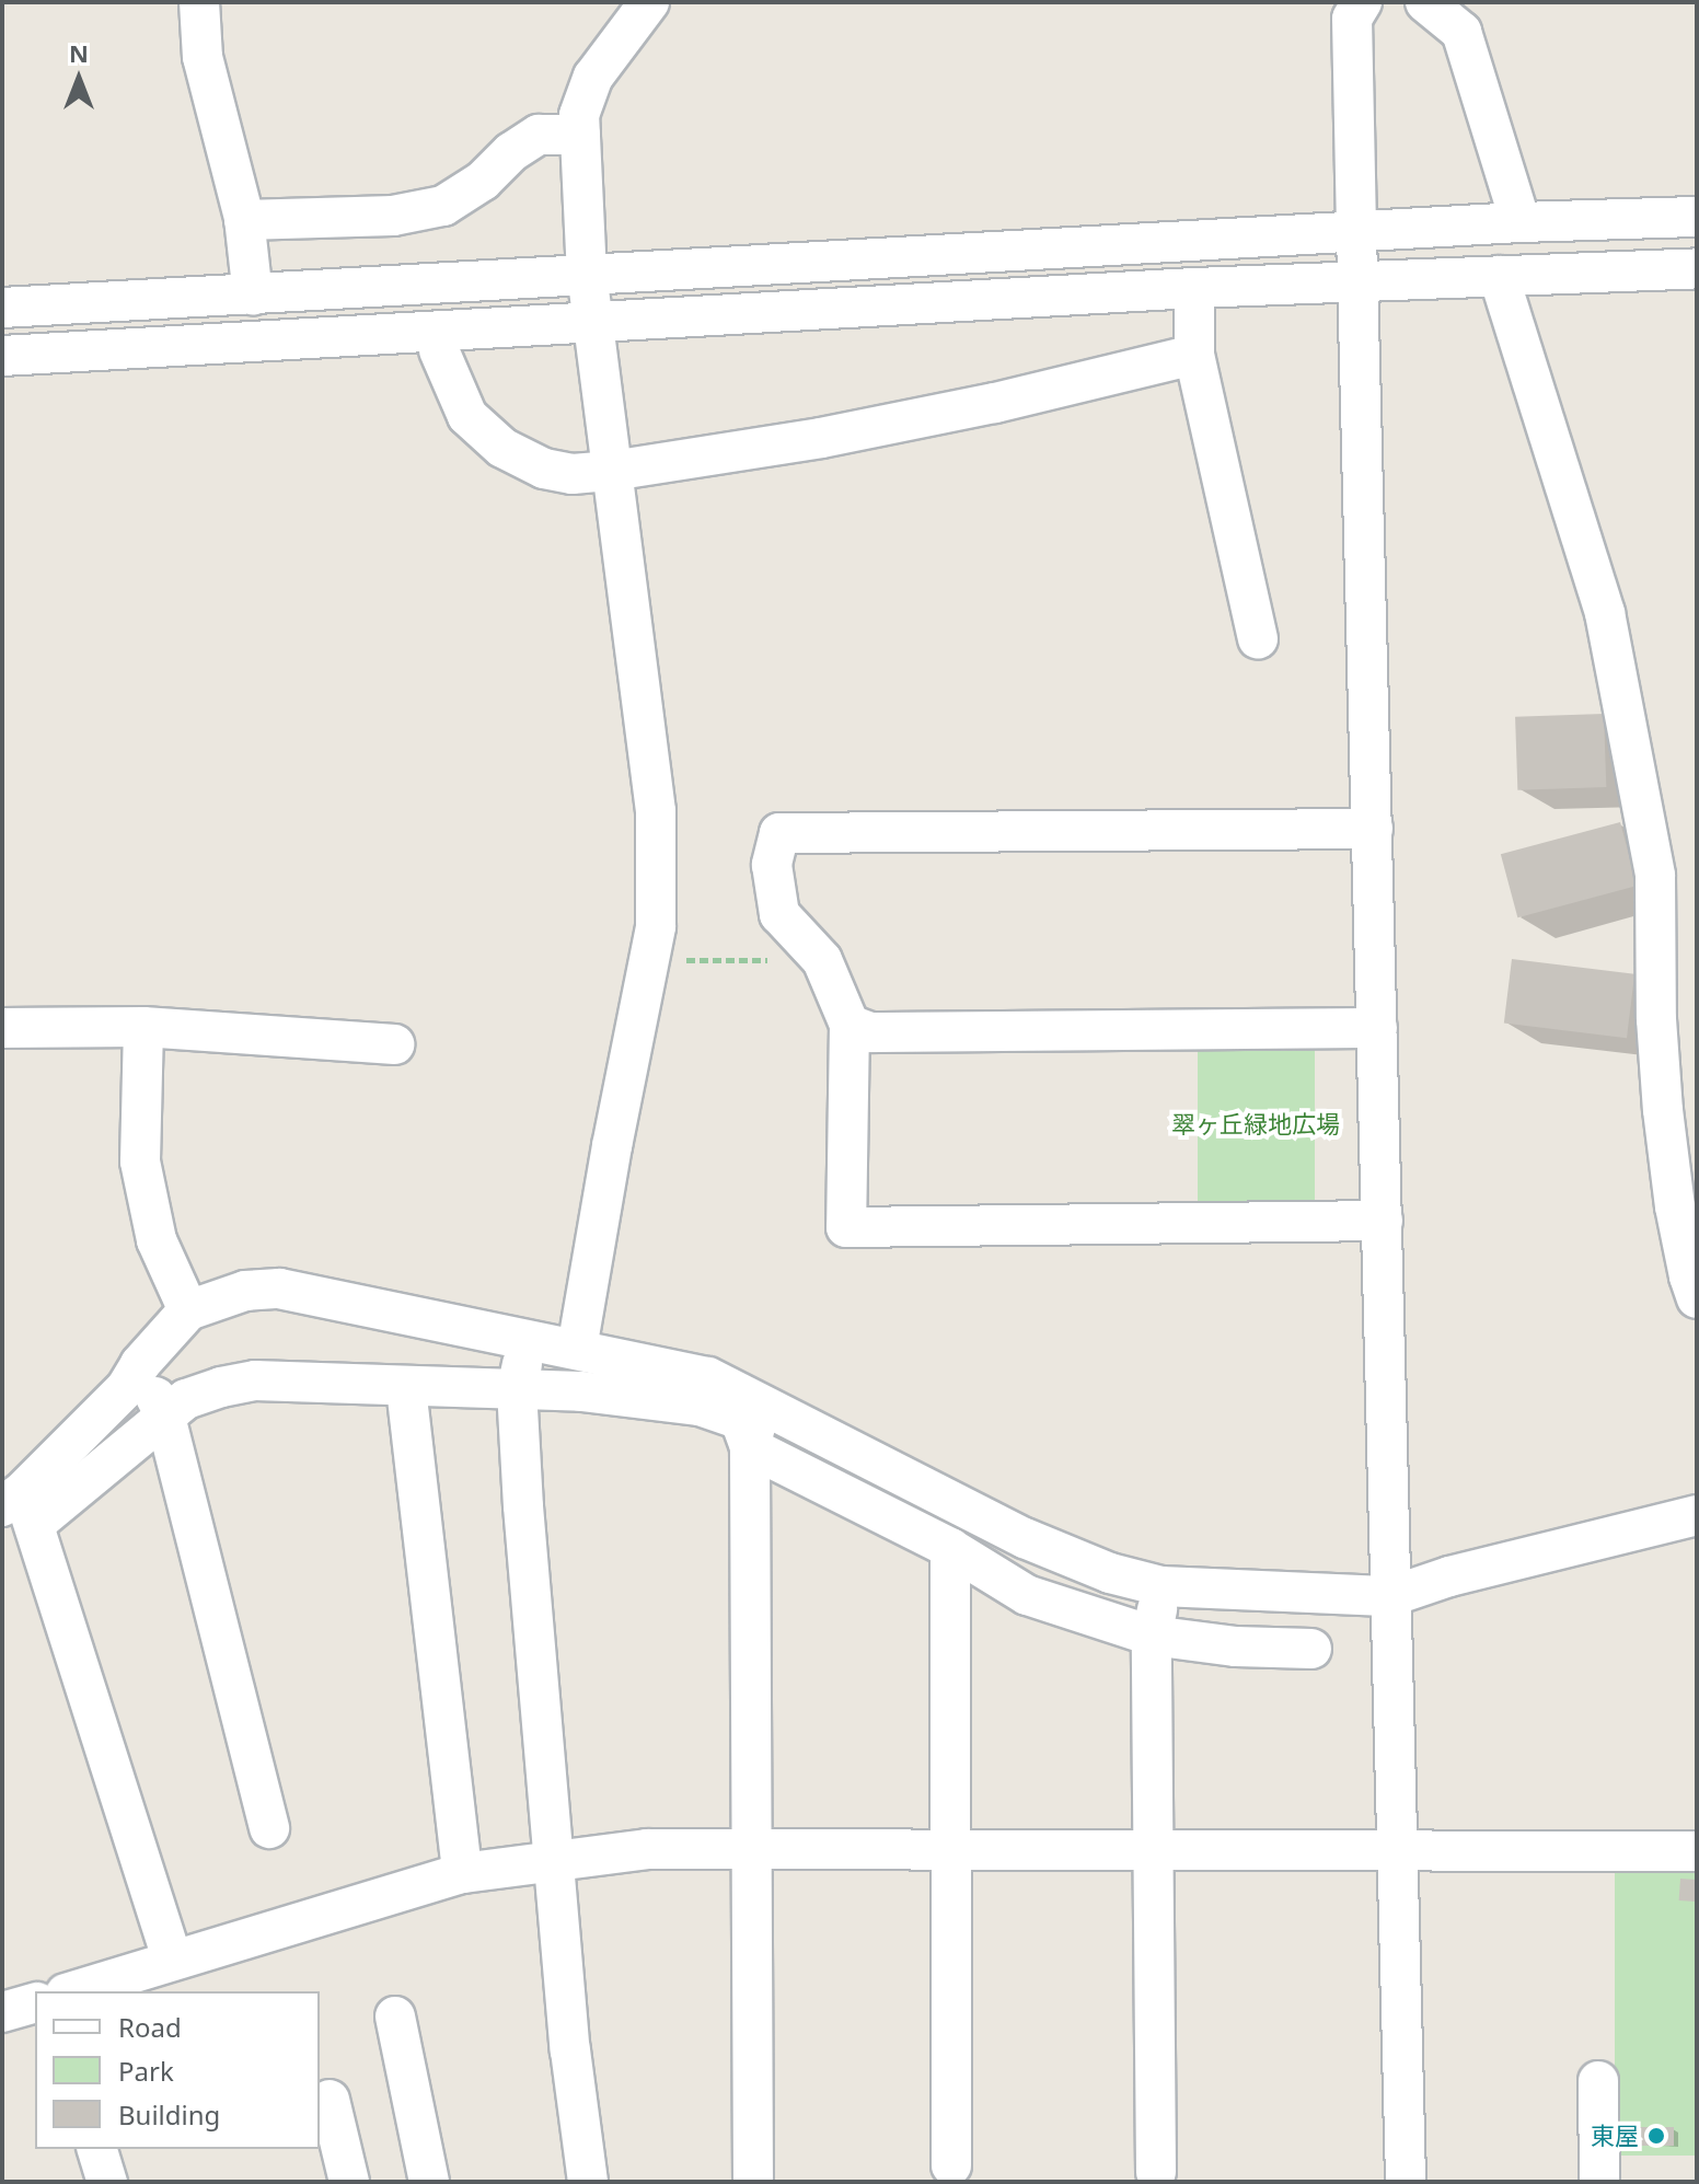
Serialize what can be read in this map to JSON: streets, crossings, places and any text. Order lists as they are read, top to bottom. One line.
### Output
{"parks":["翠ヶ丘緑地広場"],"places":["東屋"],"legend":["Road","Park","Building"],"north":"top"}
